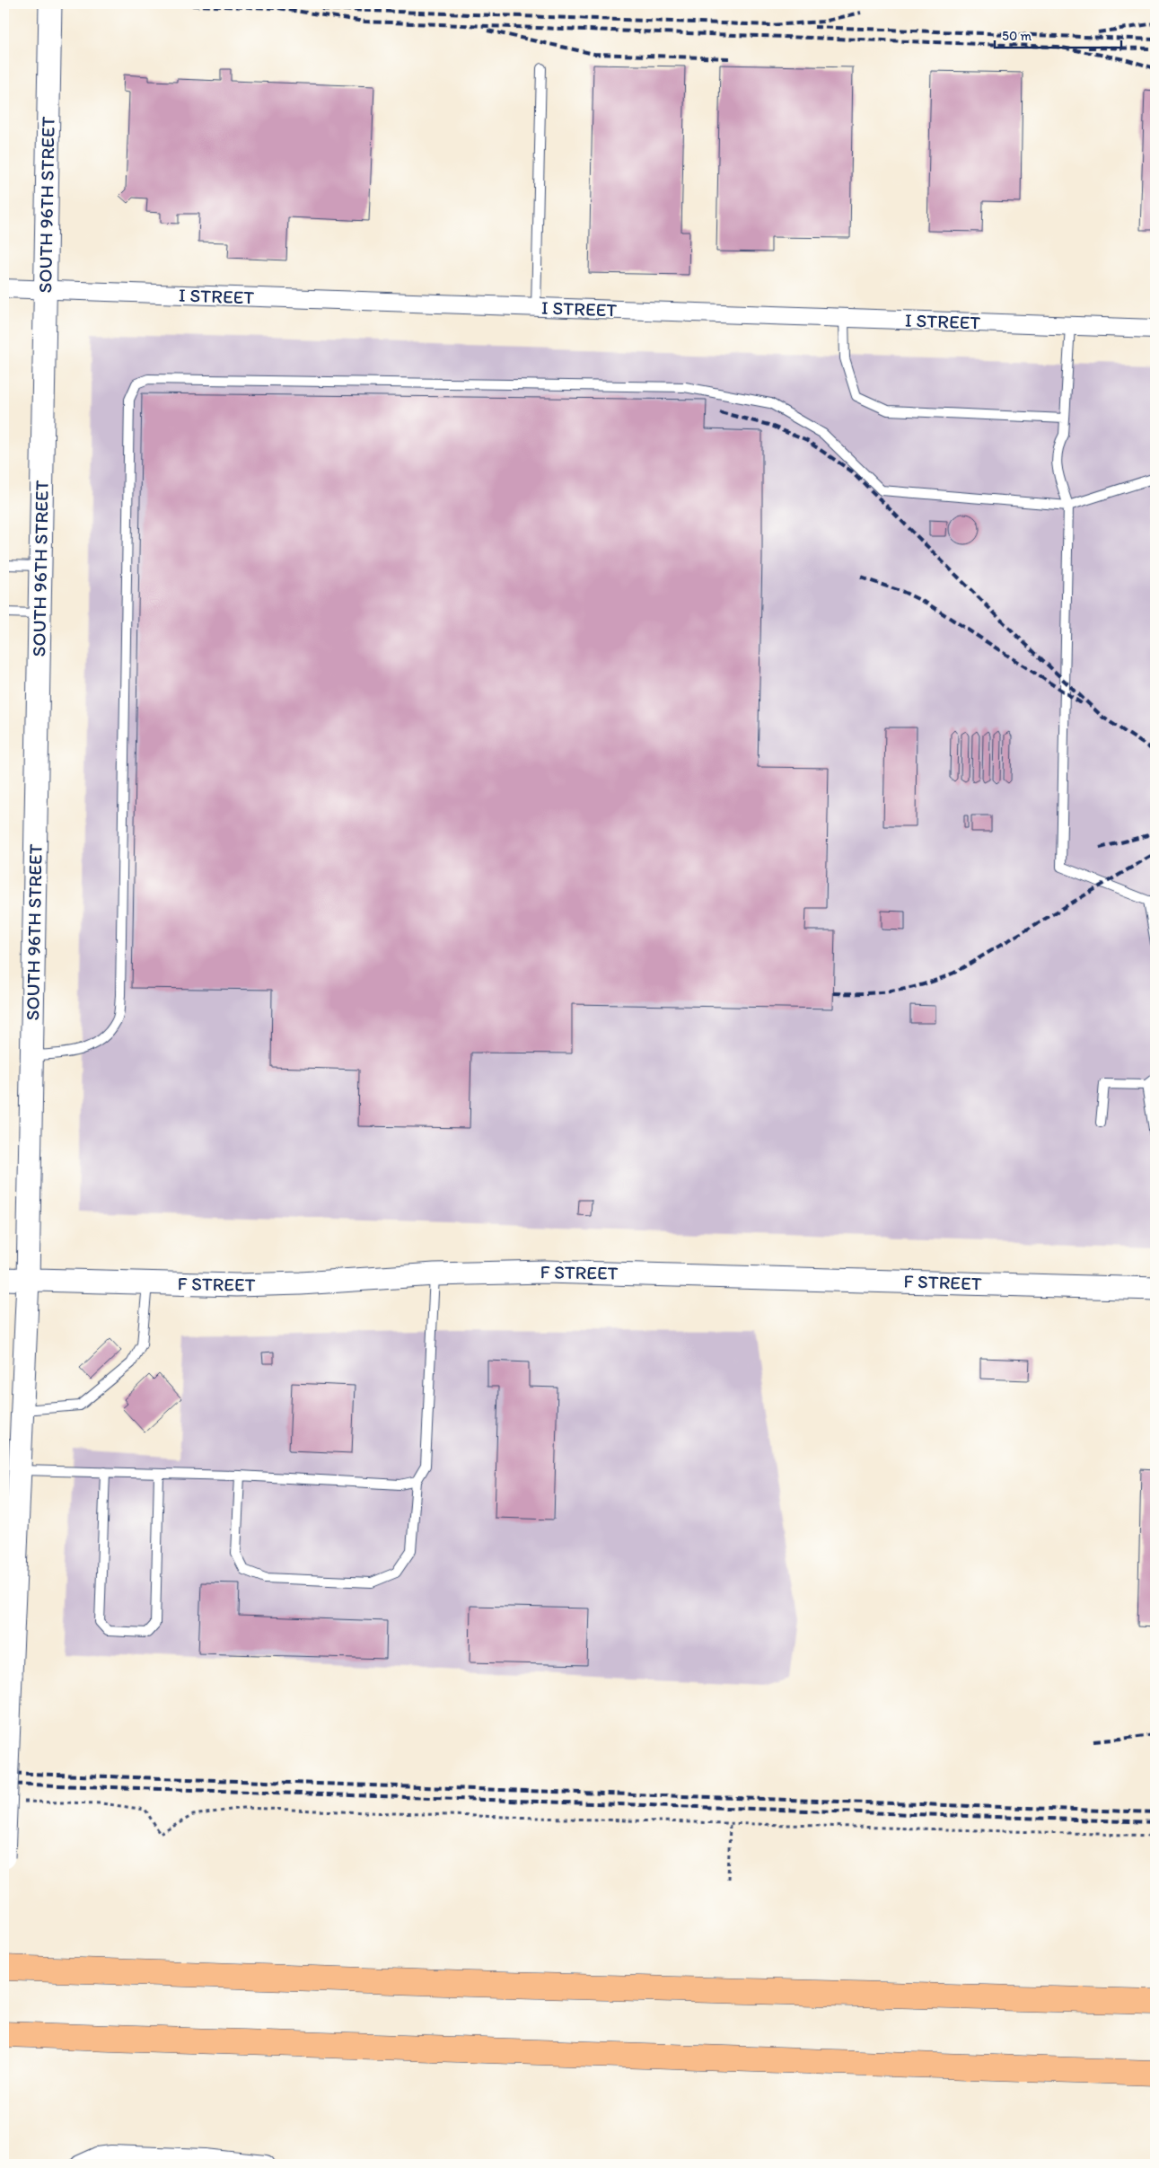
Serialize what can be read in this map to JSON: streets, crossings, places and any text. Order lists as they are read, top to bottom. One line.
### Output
{"streets":{"street":["SOUTH 96TH STREET","I STREET","F STREET"]},"crossings":[["SOUTH 96TH STREET","I STREET"],["SOUTH 96TH STREET","F STREET"]],"scale_bar":"50 m"}
